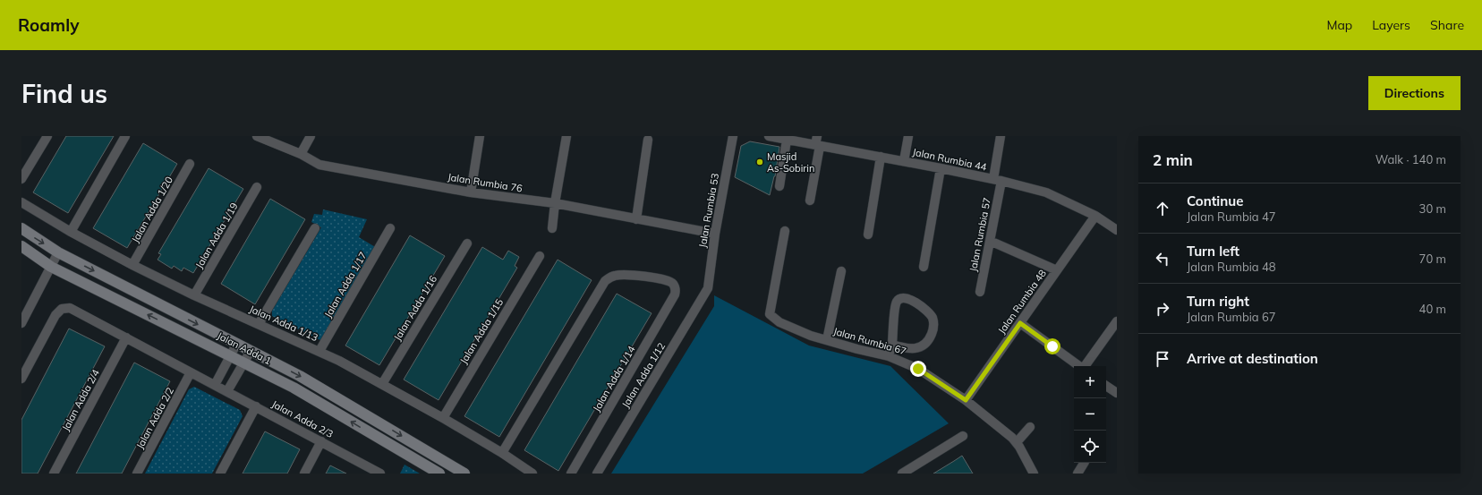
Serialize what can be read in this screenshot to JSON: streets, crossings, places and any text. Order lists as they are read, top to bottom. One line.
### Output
{"streets":{"street":["Jalan Rumbia 44","Jalan Rumbia 76","Jalan Adda 1/20","Jalan Rumbia 53","Jalan Rumbia 57","Jalan Adda 1/19","Jalan Adda 1/17","Jalan Rumbia 48","Jalan Adda 1/16","Jalan Adda 1/13","Jalan Adda 1/15","Jalan Rumbia 67","Jalan Adda 1","Jalan Adda 1/12","Jalan Adda 1/14","Jalan Adda 2/4","Jalan Adda 2/2","Jalan Adda 2/3"]},"crossings":[["Jalan Rumbia 44","Jalan Rumbia 57"],["Jalan Rumbia 44","Jalan Rumbia 48"],["Jalan Rumbia 76","Jalan Rumbia 53"],["Jalan Adda 1/20","Jalan Adda 1/13"],["Jalan Rumbia 53","Jalan Adda 1/12"],["Jalan Adda 1/19","Jalan Adda 1/13"],["Jalan Adda 1/17","Jalan Adda 1/13"],["Jalan Rumbia 48","Jalan Rumbia 67"],["Jalan Adda 1/16","Jalan Adda 1/13"],["Jalan Adda 1/13","Jalan Adda 1/15"],["Jalan Adda 1/13","Jalan Adda 1/14"],["Jalan Adda 2/2","Jalan Adda 2/3"]],"places":["Masjid As-Sobirin"],"page":{"header":"Roamly","nav":["Map","Layers","Share"],"buttons":"Directions","title":"Find us","heading":["2 min","Walk · 140 m"],"list":[["Continue","Jalan Rumbia 47","30 m"],["Turn left","Jalan Rumbia 48","70 m"],["Turn right","Jalan Rumbia 67","40 m"],"Arrive at destination"],"map_buttons":["+","−"]}}
